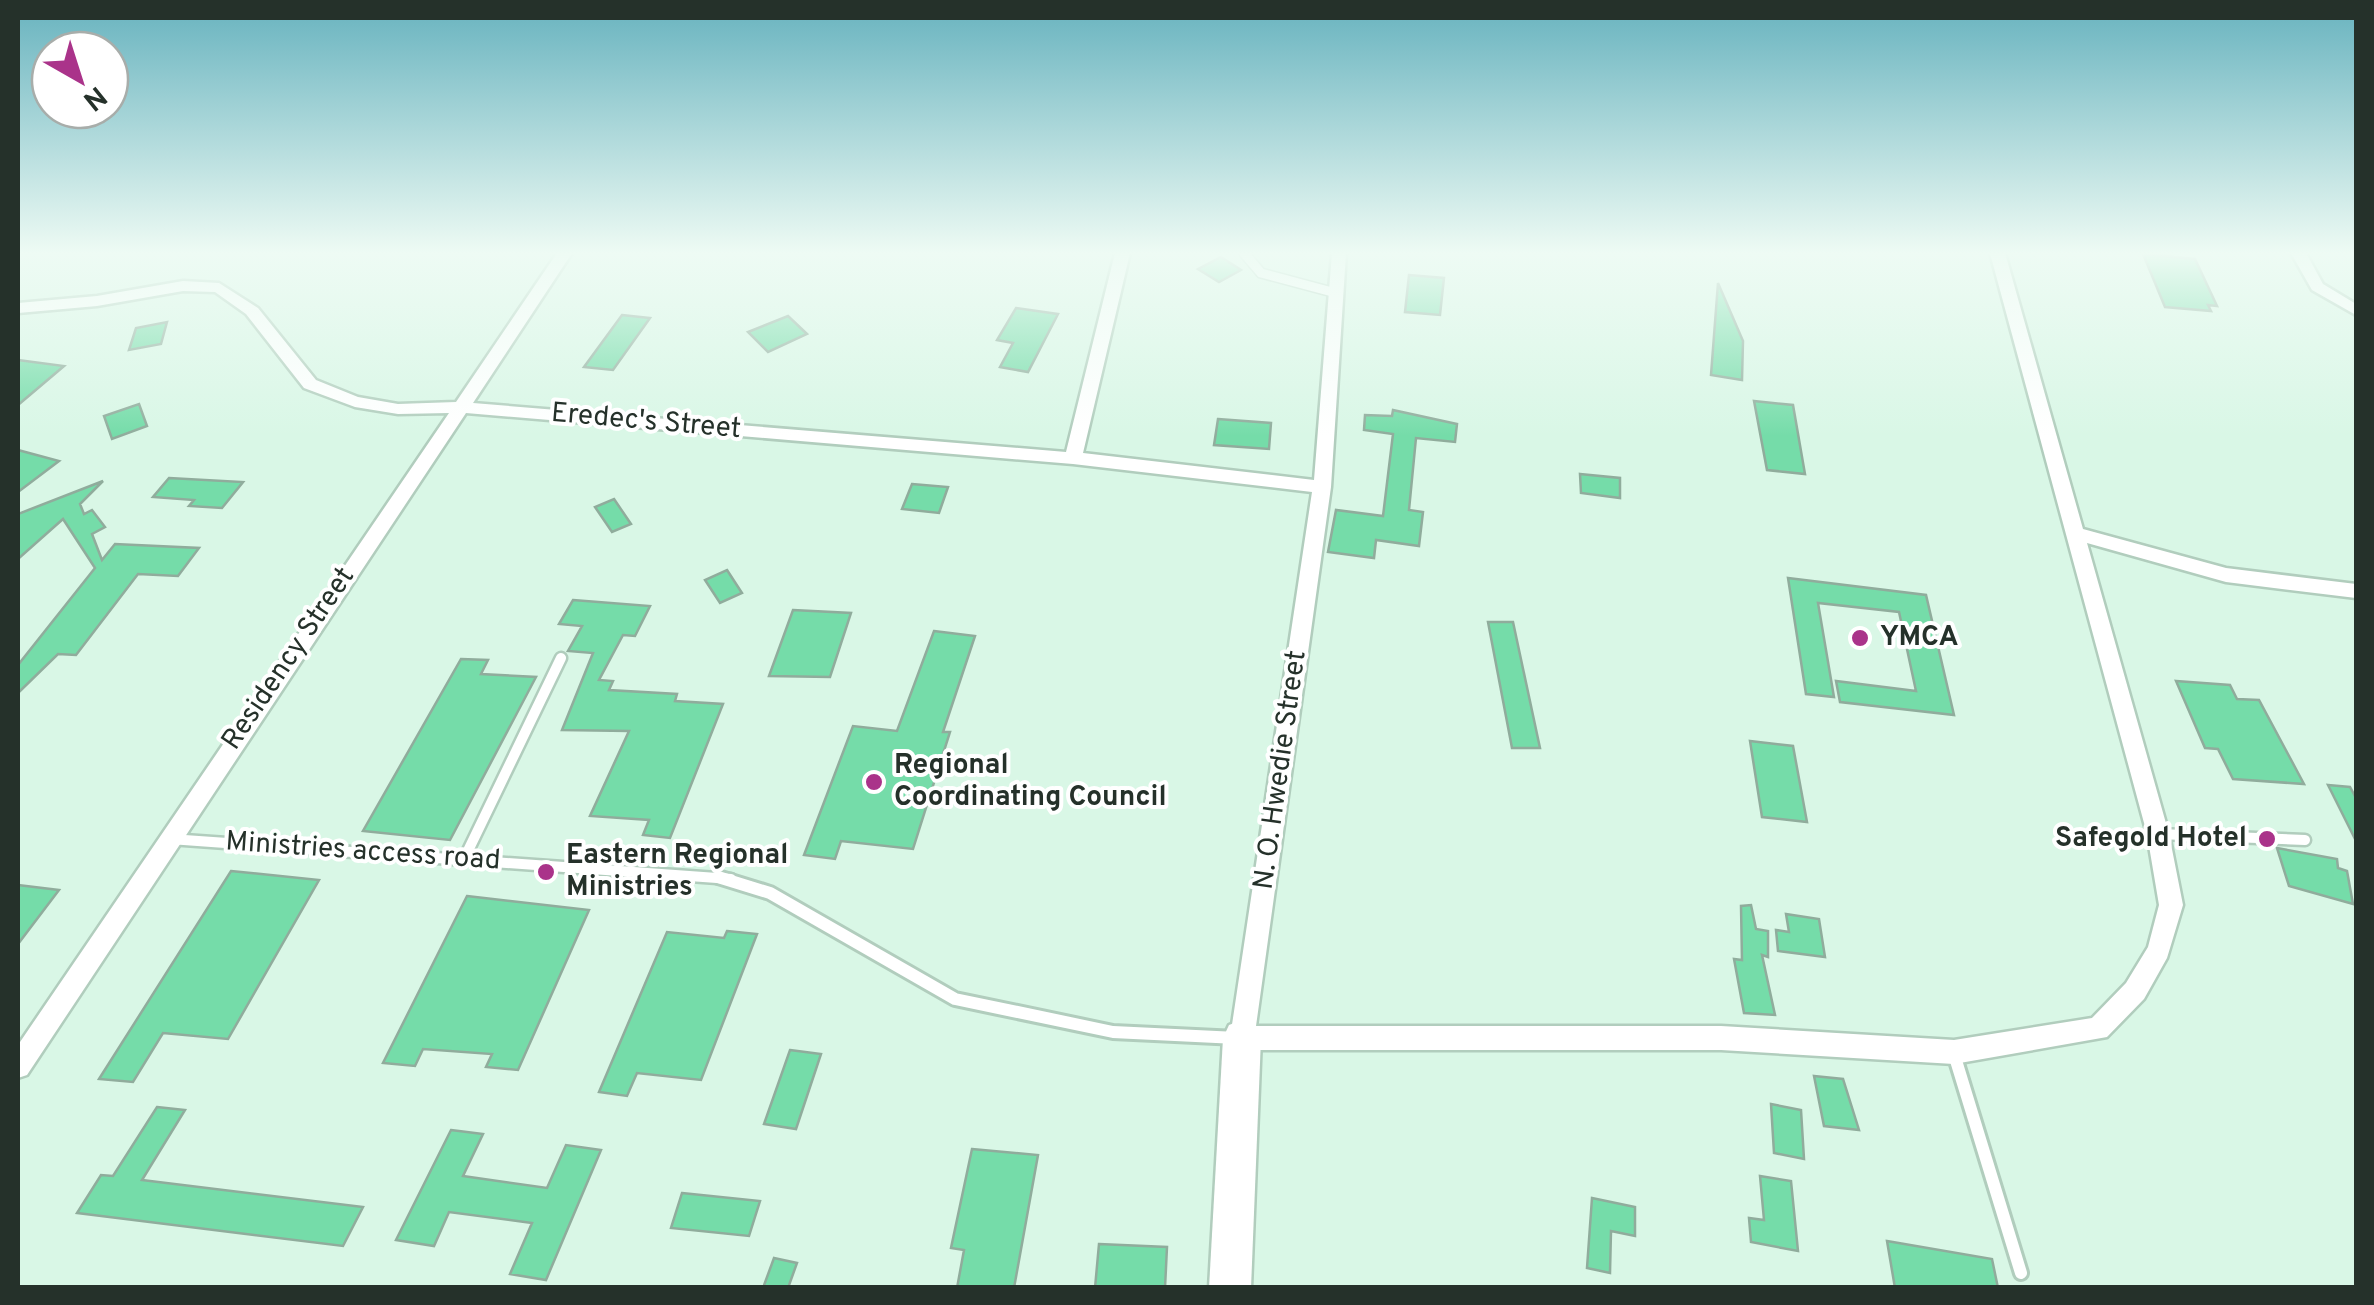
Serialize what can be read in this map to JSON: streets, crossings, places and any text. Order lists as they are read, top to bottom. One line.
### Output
{"streets":{"street":["Eredec's Street","Residency Street","N. O. Hwedie Street"],"lane":["Ministries access road"]},"crossings":[["Eredec's Street","Residency Street"],["Eredec's Street","N. O. Hwedie Street"],["Residency Street","Ministries access road"],["N. O. Hwedie Street","Ministries access road"]],"places":["YMCA","Regional Coordinating Council","Safegold Hotel","Eastern Regional Ministries"],"north":"bottom right"}
